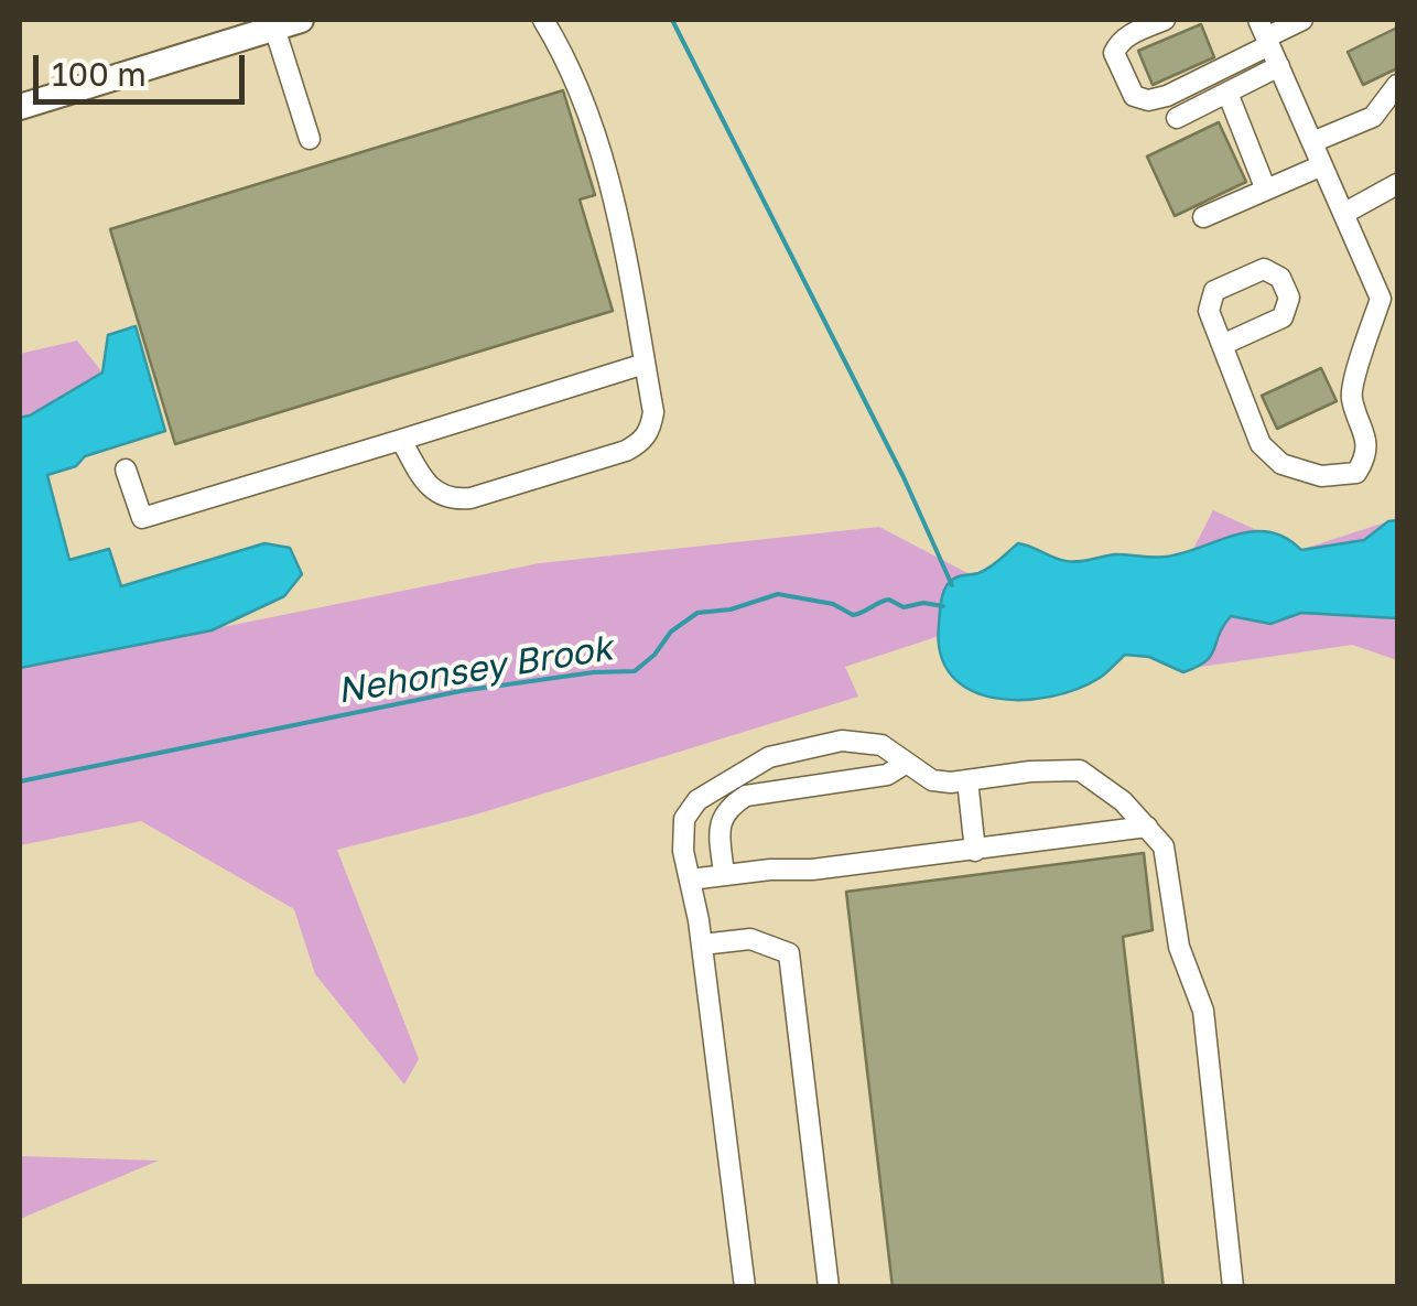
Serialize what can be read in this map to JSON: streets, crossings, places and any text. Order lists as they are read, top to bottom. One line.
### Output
{"water":["Nehonsey Brook"],"scale_bar":"100 m"}
